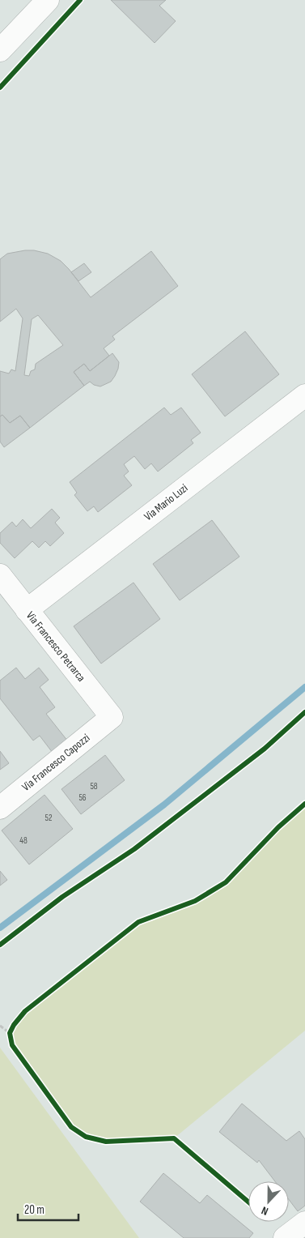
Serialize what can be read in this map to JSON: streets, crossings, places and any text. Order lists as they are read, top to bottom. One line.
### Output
{"streets":{"street":["Via Mario Luzi","Via Francesco Petrarca","Via Francesco Capozzi"]},"crossings":[["Via Mario Luzi","Via Francesco Petrarca"],["Via Francesco Petrarca","Via Francesco Capozzi"]],"house_numbers":["58","56","52","48"],"scale_bar":"20 m","north":"bottom"}
